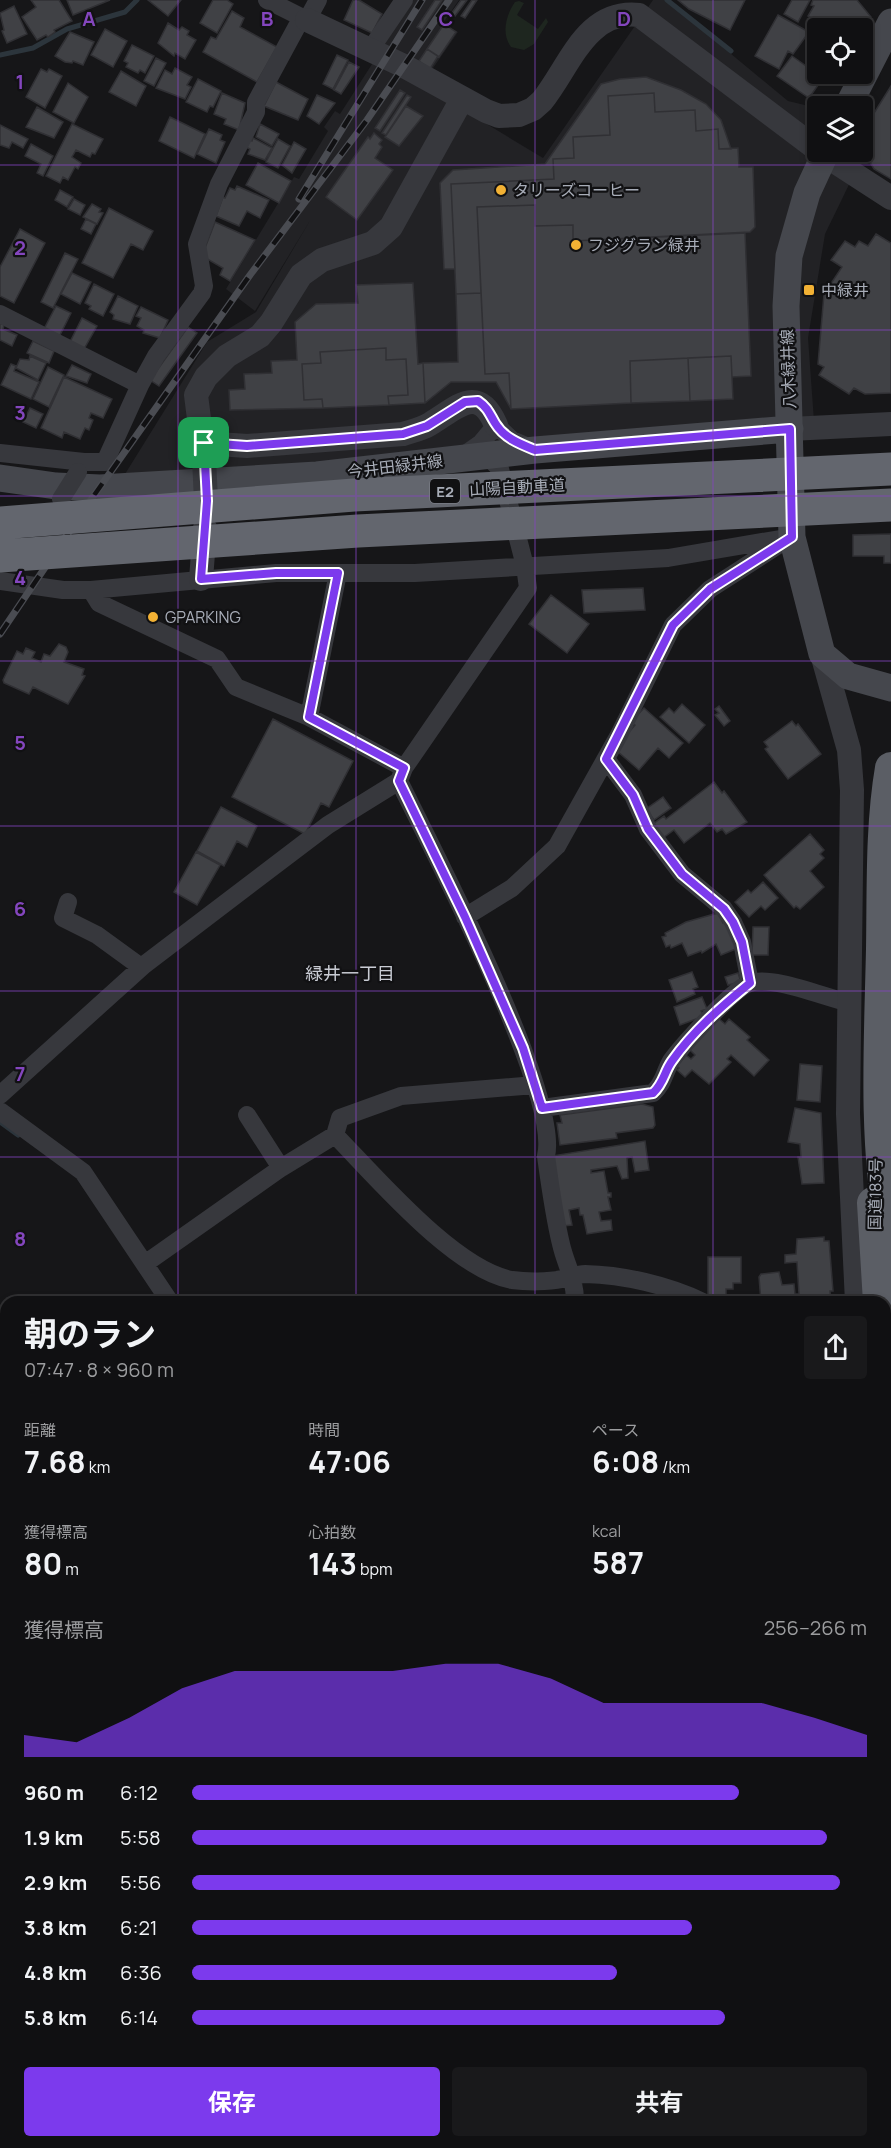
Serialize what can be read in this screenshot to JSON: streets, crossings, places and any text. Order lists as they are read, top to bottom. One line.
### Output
{"streets":{"highway":["山陽自動車道","E2","国道183号"],"main road":["八木緑井線","今井田緑井線"]},"crossings":[["八木緑井線","今井田緑井線"]],"districts":["緑井一丁目"],"places":{"other":["タリーズコーヒー","フジグラン緑井","GPARKING"],"transit":["中緑井"]},"page":{"heading":["朝のラン","07:47 · 8 × 960 m"],"stats":[["距離","7.68 km"],["時間","47:06"],["ペース","6:08 /km"],["獲得標高","80 m"],["心拍数","143 bpm"],["kcal","587"]],"chart":["獲得標高","256–266 m"],"list":[{"name":"960 m","note":"6:12"},{"name":"1.9 km","note":"5:58"},{"name":"2.9 km","note":"5:56"},{"name":"3.8 km","note":"6:21"},{"name":"4.8 km","note":"6:36"},{"name":"5.8 km","note":"6:14"}],"buttons":["保存","共有"]},"grid":{"columns":["A","B","C","D"],"rows":["1","2","3","4","5","6","7","8"]}}
